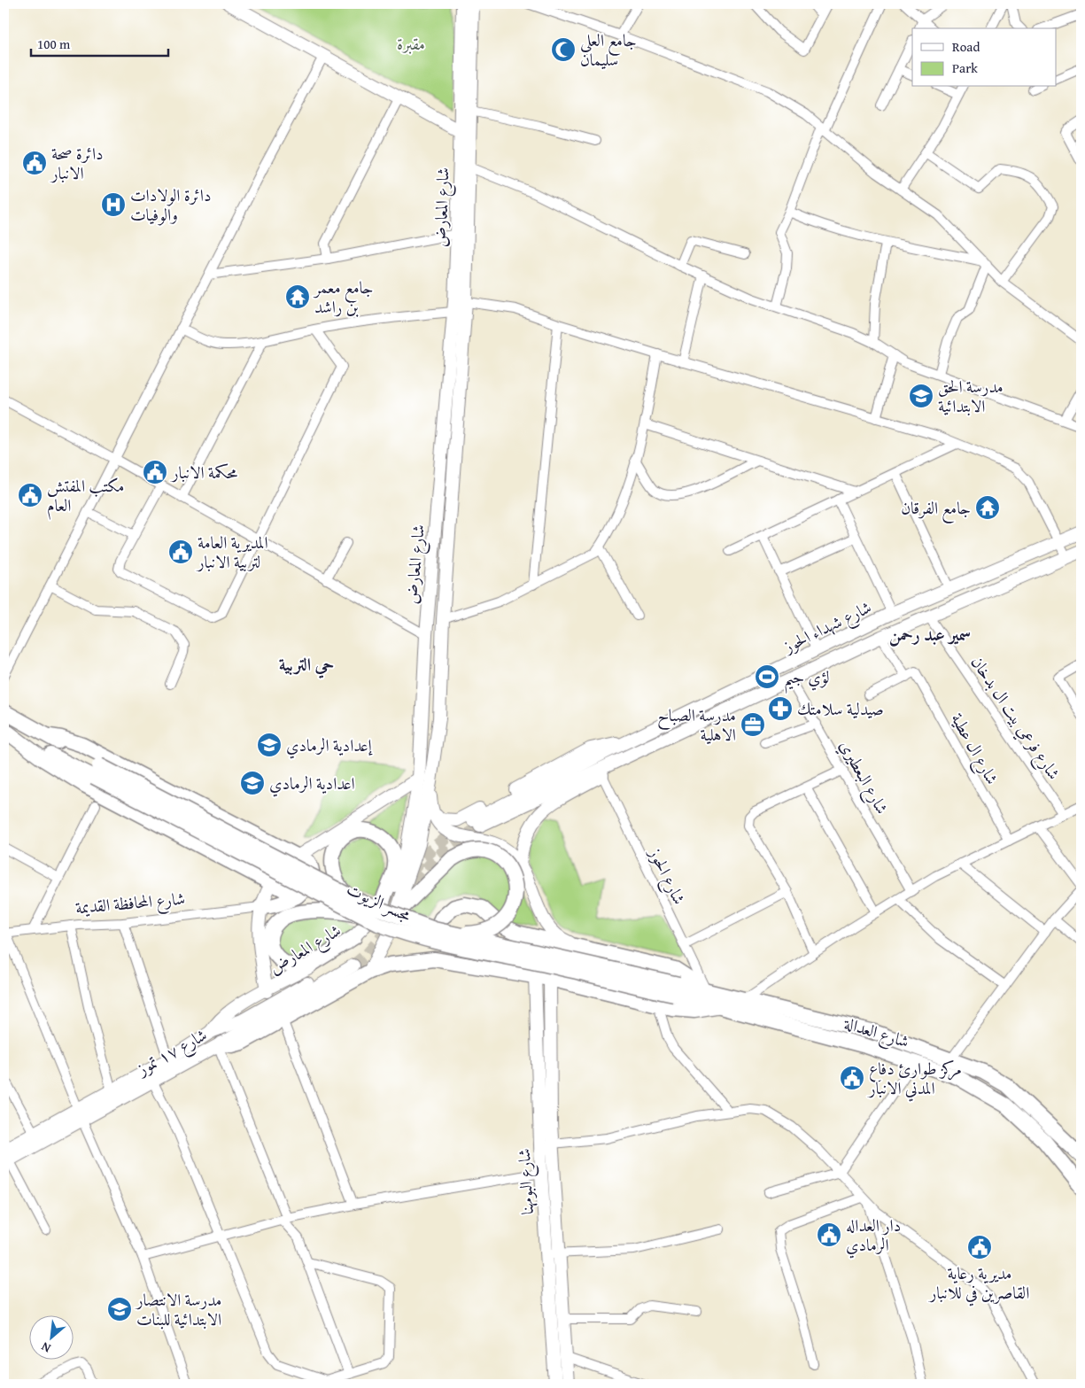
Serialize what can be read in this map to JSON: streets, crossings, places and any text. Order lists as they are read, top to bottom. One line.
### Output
{"streets":{"main road":["مجسر الزيوت","شارع العدالة"],"street":["شارع المعارض","شارع شهداء الحوز","شارع فرعي بيت ال بدخان","شارع ال عطية","شارع البعطيري","شارع الحوز","شارع المحافظة القديمة","شارع ١٧ تموز","شارع البومهنا"]},"crossings":[["شارع المعارض","شارع ١٧ تموز"],["شارع شهداء الحوز","شارع فرعي بيت ال بدخان"],["شارع شهداء الحوز","شارع البعطيري"],["شارع الحوز","شارع العدالة"],["مجسر الزيوت","شارع العدالة"]],"districts":["سمير عبد رحمن","حي التربية"],"parks":["مقبرة"],"places":{"mosque":["جامع العلي سليمان"],"public building":["دائرة صحة الانبار","محكمة الانبار","مكتب المفتش العام","المديرية العامة لتربية الانبار","مركز طوارئ دفاع المدني الانبار","دار العداله الرمادي","مديرية رعاية القاصرين في للانبار"],"hospital":["دائرة الولادات والوفيات"],"temple":["جامع معمر بن راشد","جامع الفرقان"],"school or university":["مدرسة الحق الابتدائية","إعدادية الرمادي","اعدادية الرمادي","مدرسة الانتصار الابتدائية للبنات"],"sports":["لؤي جيم"],"pharmacy":["صيدلية سلامتك"],"office":["مدرسة الصباح الاهلية"]},"legend":["Road","Park"],"scale_bar":"100 m","north":"bottom left"}
